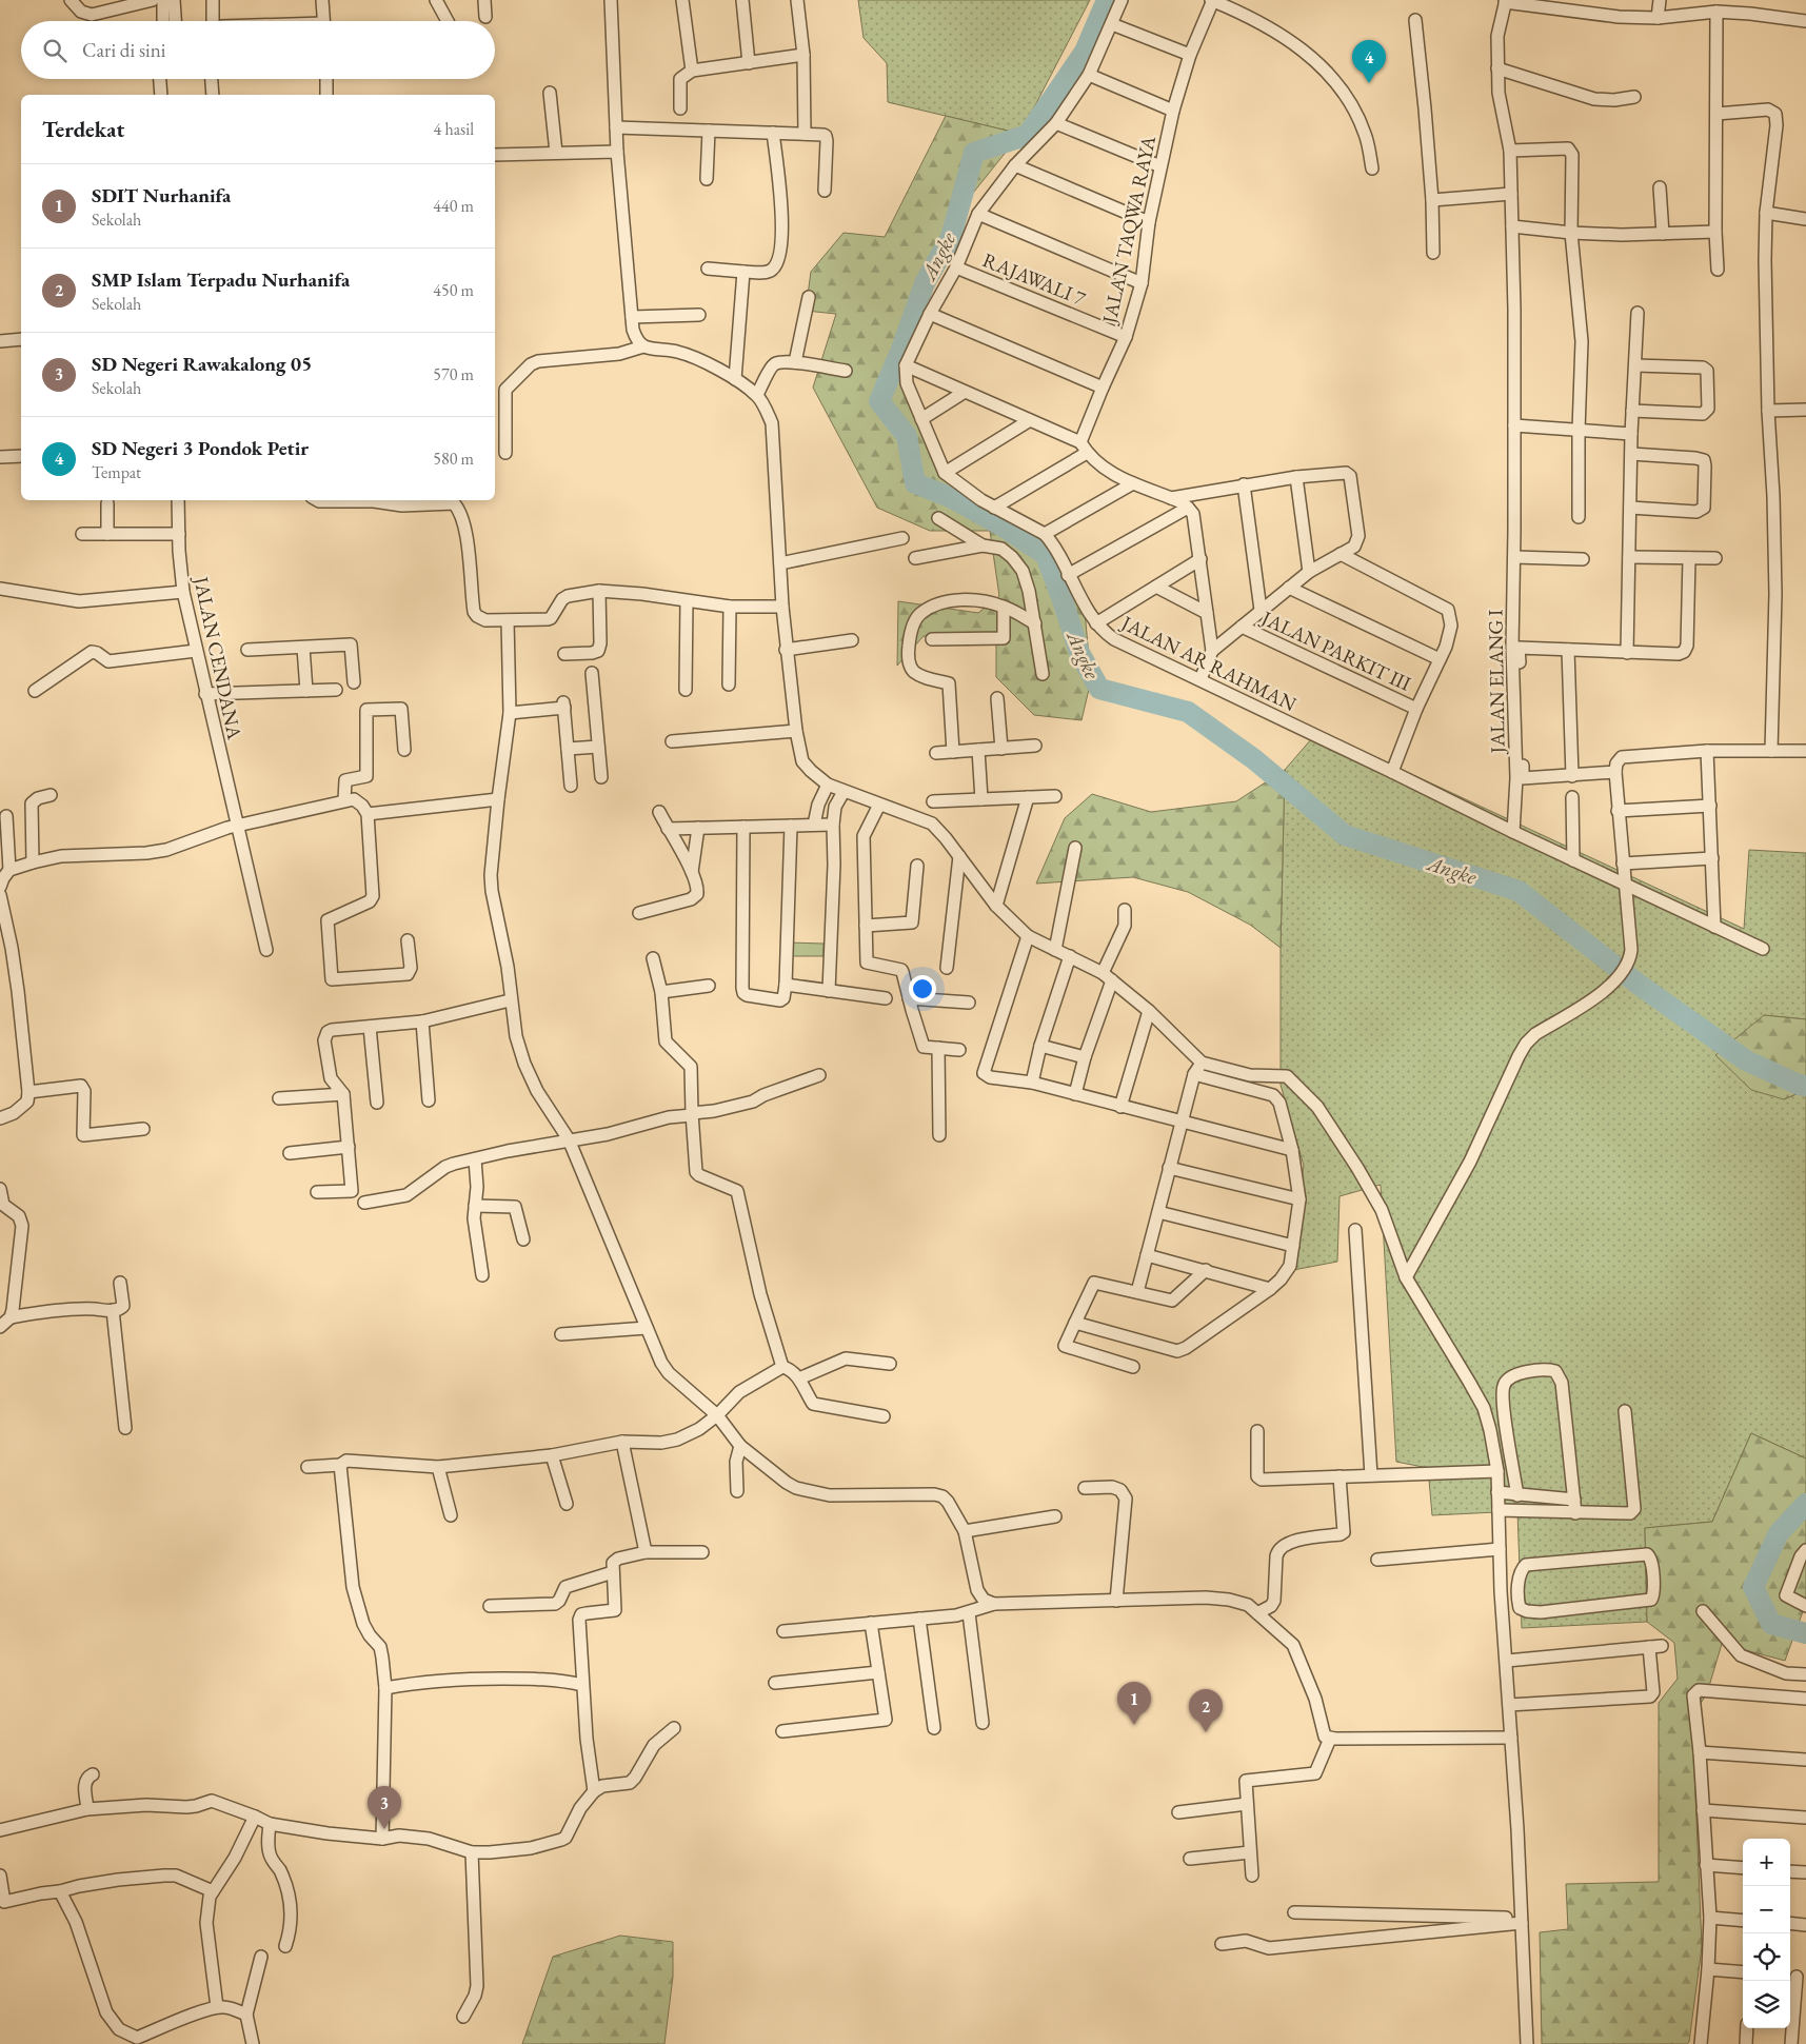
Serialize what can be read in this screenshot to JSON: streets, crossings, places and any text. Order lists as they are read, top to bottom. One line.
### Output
{"streets":{"street":["JALAN TAQWA RAYA","RAJAWALI 7","JALAN PARKIT III","JALAN CENDANA","JALAN AR RAHMAN","JALAN ELANG I"]},"crossings":[["JALAN TAQWA RAYA","RAJAWALI 7"],["JALAN AR RAHMAN","JALAN ELANG I"]],"water":["Angke"],"page":{"search":"Cari di sini","pins":["4","1","2","3"],"heading":["Terdekat","4 hasil"],"list":[{"mark":"1","name":"SDIT Nurhanifa","note":"Sekolah","value":"440 m"},{"mark":"2","name":"SMP Islam Terpadu Nurhanifa","note":"Sekolah","value":"450 m"},{"mark":"3","name":"SD Negeri Rawakalong 05","note":"Sekolah","value":"570 m"},{"mark":"4","name":"SD Negeri 3 Pondok Petir","note":"Tempat","value":"580 m"}],"map_buttons":["+","−"]}}
